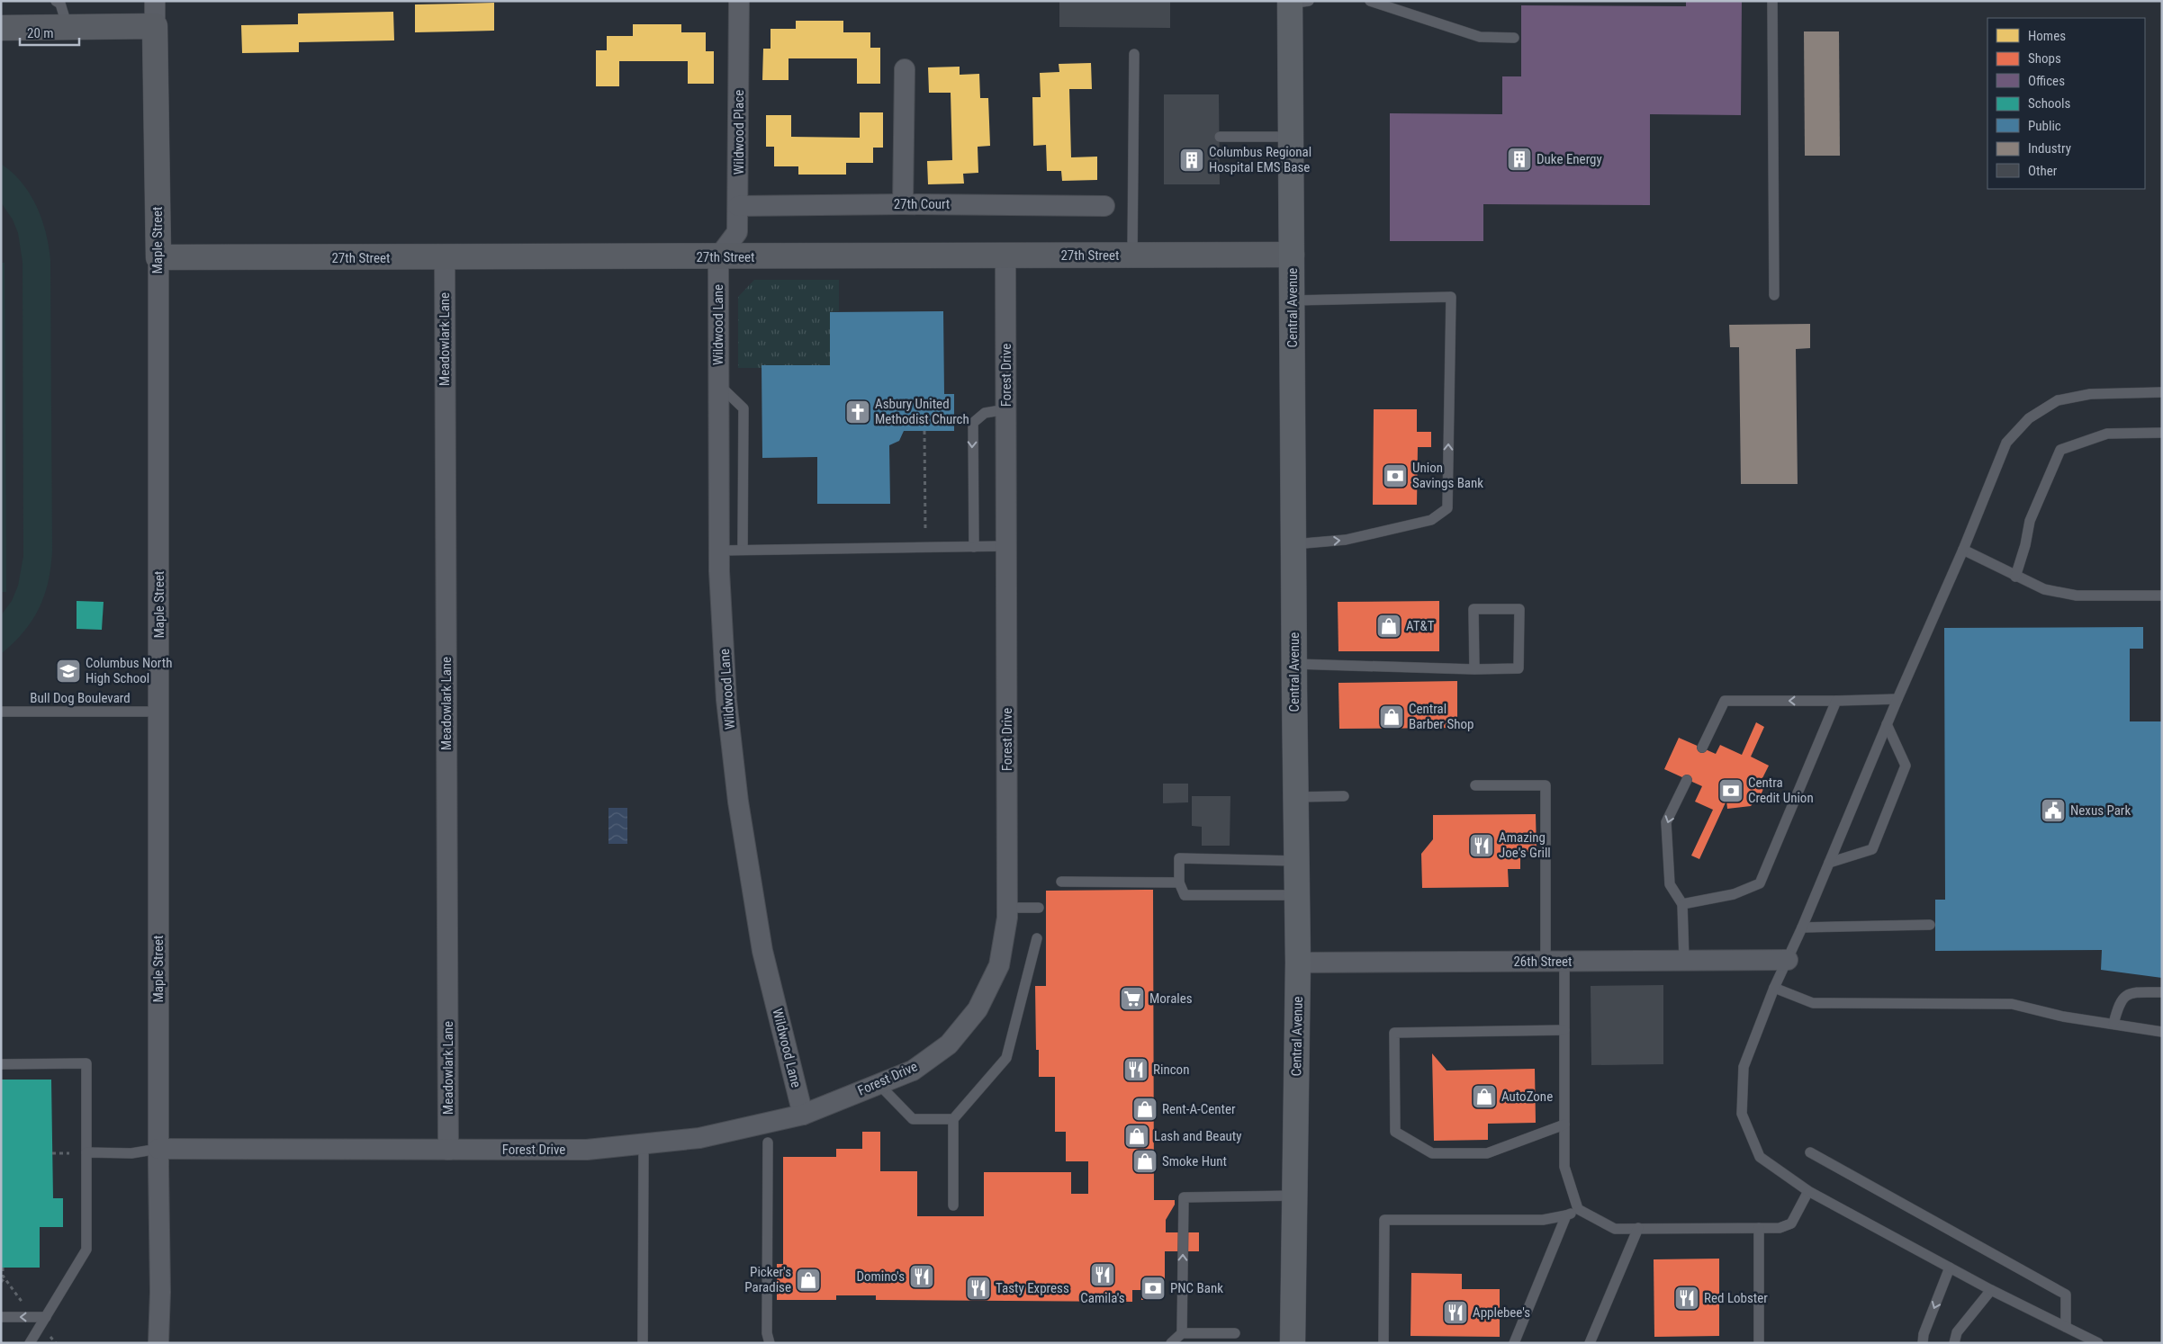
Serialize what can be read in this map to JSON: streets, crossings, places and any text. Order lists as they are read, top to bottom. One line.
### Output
{"streets":{"main road":["Central Avenue"],"street":["Wildwood Place","27th Court","Maple Street","27th Street","Wildwood Lane","Meadowlark Lane","Forest Drive","26th Street"],"lane":["Bull Dog Boulevard"]},"crossings":[["Wildwood Place","27th Court"],["Wildwood Place","27th Street"],["Wildwood Place","Wildwood Lane"],["Maple Street","27th Street"],["Maple Street","Forest Drive"],["Maple Street","Bull Dog Boulevard"],["27th Street","Central Avenue"],["27th Street","Wildwood Lane"],["27th Street","Meadowlark Lane"],["27th Street","Forest Drive"],["Central Avenue","26th Street"],["Wildwood Lane","Forest Drive"],["Meadowlark Lane","Forest Drive"]],"places":{"building":["Duke Energy","Columbus Regional Hospital EMS Base"],"church":["Asbury United Methodist Church"],"bank":["Union Savings Bank","Centra Credit Union","PNC Bank"],"shop":["AT&T","Central Barber Shop","AutoZone","Rent-A-Center","Lash and Beauty","Smoke Hunt","Picker's Paradise"],"school or university":["Columbus North High School"],"public building":["Nexus Park"],"restaurant":["Amazing Joe's Grill","Rincon","Camila's","Domino's","Tasty Express","Red Lobster","Applebee's"],"supermarket":["Morales"]},"legend":["Homes","Shops","Offices","Schools","Public","Industry","Other"],"scale_bar":"20 m"}
